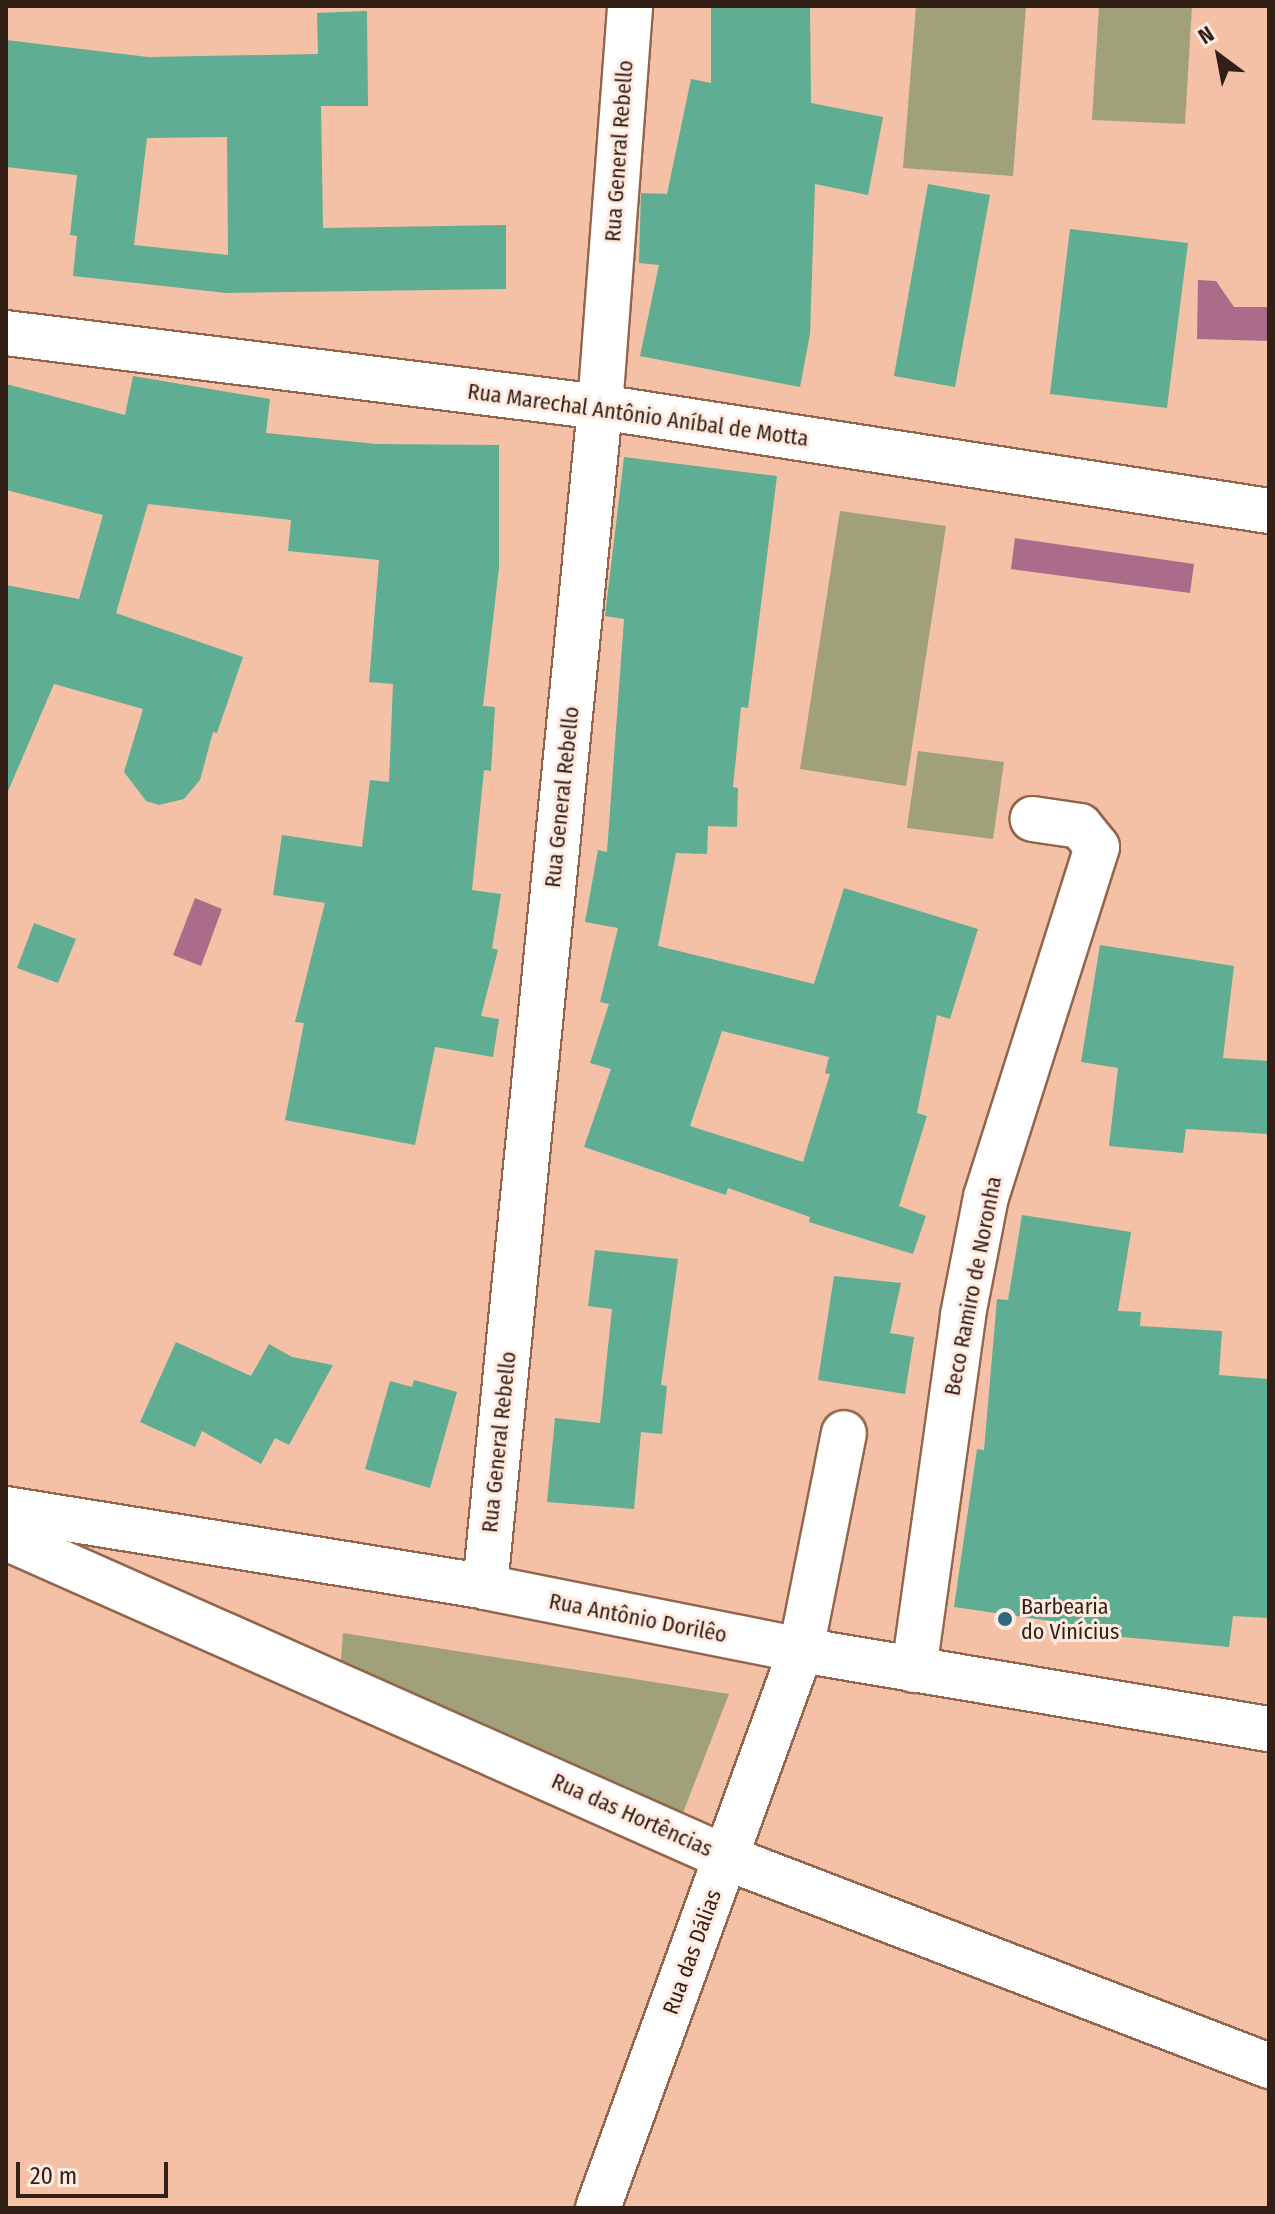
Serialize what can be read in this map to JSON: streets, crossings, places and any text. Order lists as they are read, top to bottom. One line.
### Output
{"streets":{"street":["Rua General Rebello","Rua Marechal Antônio Aníbal de Motta","Beco Ramiro de Noronha","Rua Antônio Dorilêo","Rua das Hortências","Rua das Dálias"]},"crossings":[["Rua General Rebello","Rua Marechal Antônio Aníbal de Motta"],["Rua General Rebello","Rua Antônio Dorilêo"],["Beco Ramiro de Noronha","Rua Antônio Dorilêo"],["Rua Antônio Dorilêo","Rua das Dálias"],["Rua das Hortências","Rua das Dálias"]],"places":["Barbearia do Vinícius"],"scale_bar":"20 m","north":"top left"}
